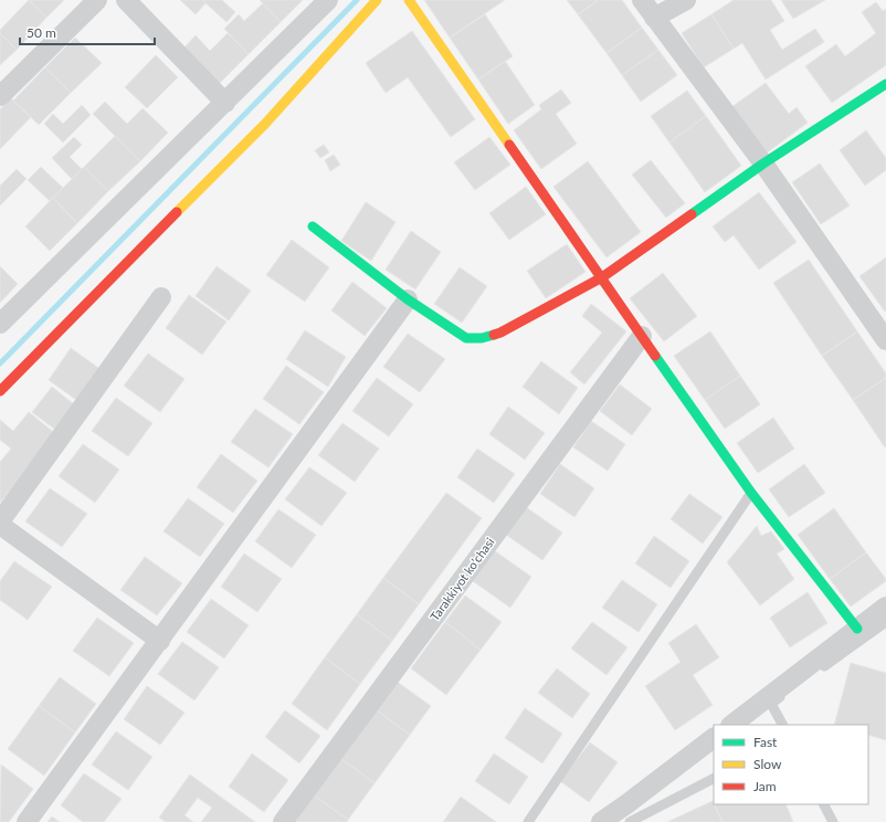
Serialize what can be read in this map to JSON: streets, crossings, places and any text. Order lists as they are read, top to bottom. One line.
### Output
{"streets":{"street":["Tarakkiyot ko'chasi"]},"legend":["Fast","Slow","Jam"],"scale_bar":"50 m"}
